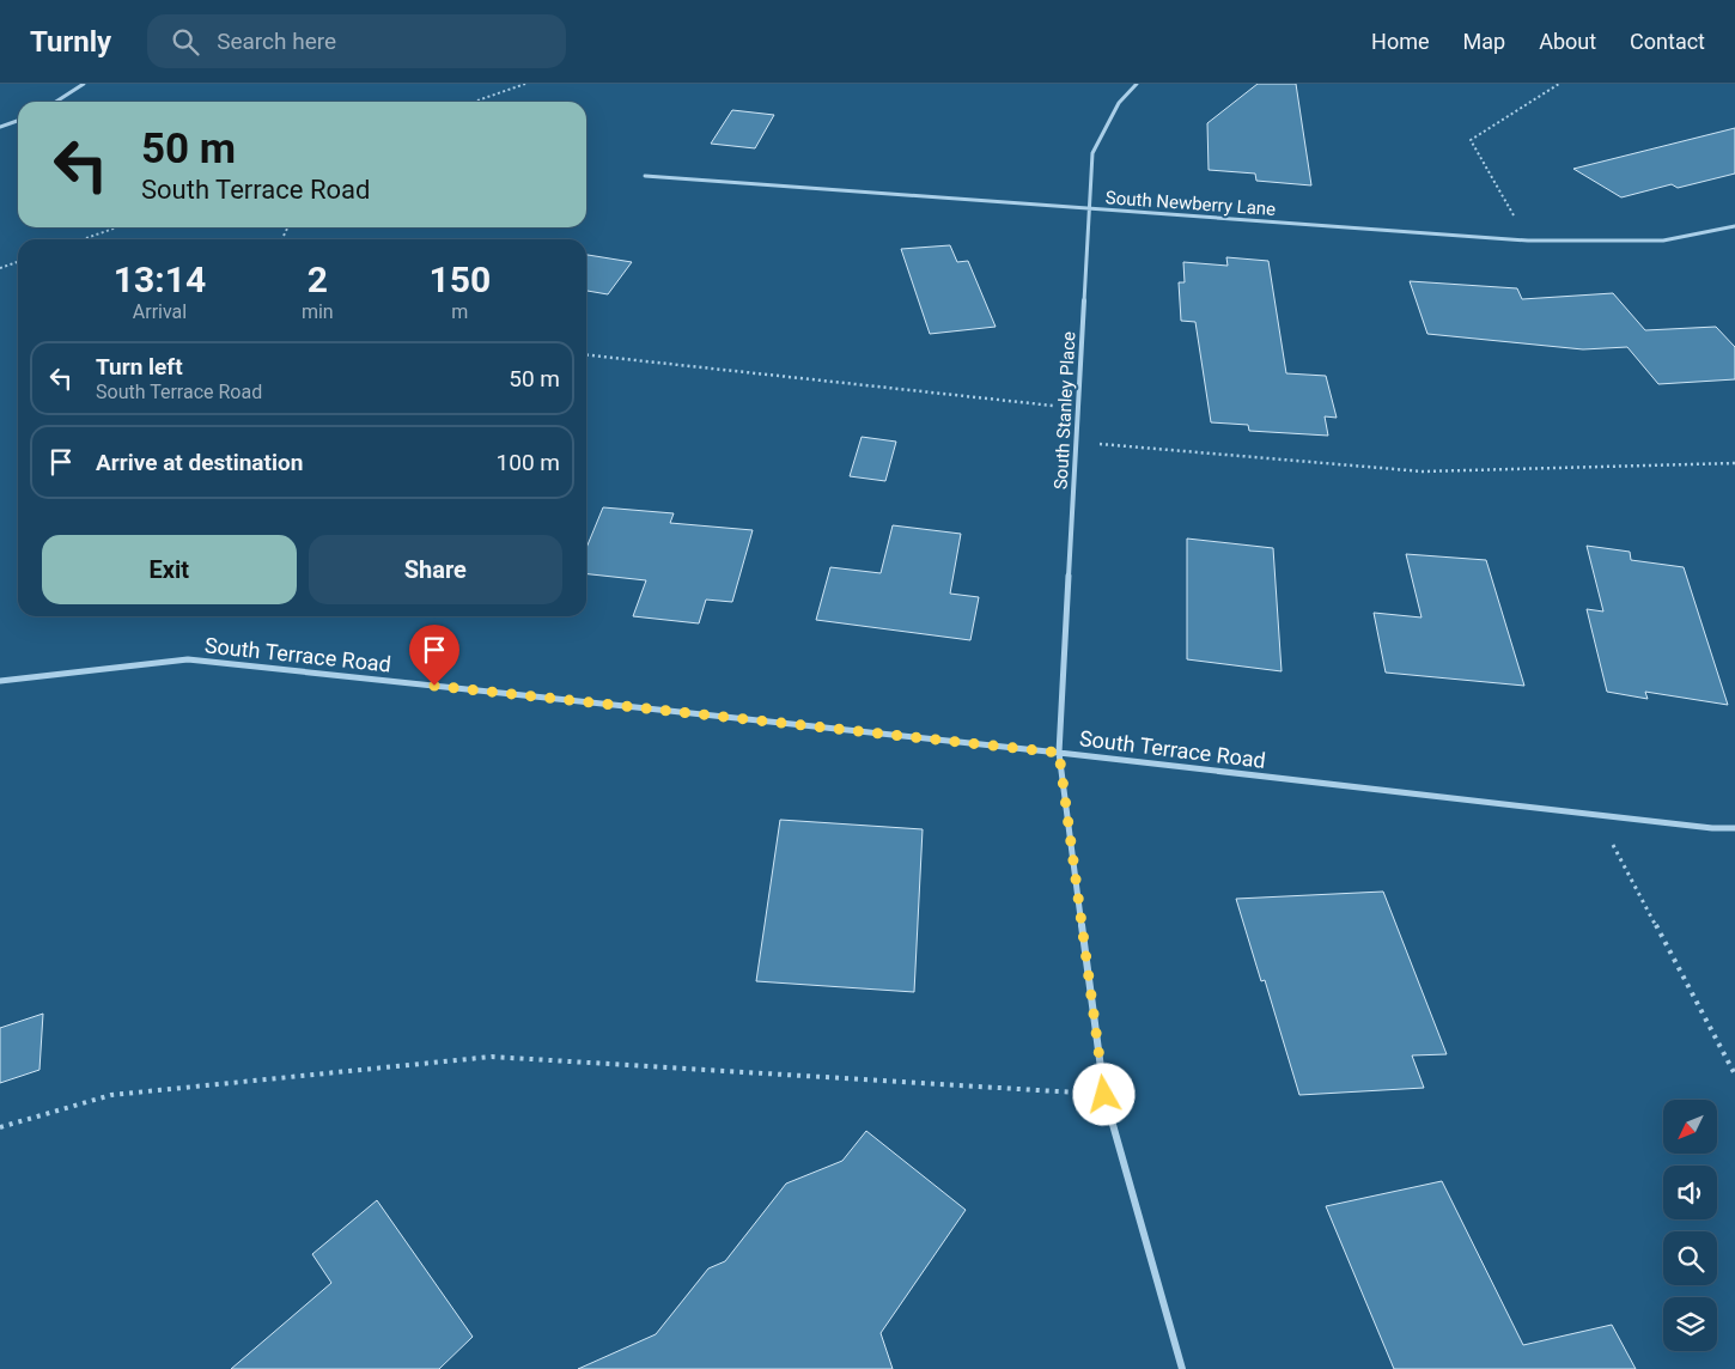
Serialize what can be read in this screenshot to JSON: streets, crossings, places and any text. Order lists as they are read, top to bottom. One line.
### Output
{"streets":{"street":["South Newberry Lane","South Stanley Place","South Terrace Road"]},"crossings":[["South Newberry Lane","South Stanley Place"],["South Stanley Place","South Terrace Road"]],"north":"bottom left","page":{"header":"Turnly","search":"Search here","nav":["Home","Map","About","Contact"],"turn":["50 m","South Terrace Road"],"eta":["13:14","Arrival","2","min","150","m"],"list":[{"name":"Turn left","note":"South Terrace Road","value":"50 m"},{"name":"Arrive at destination","value":"100 m"}],"buttons":["Exit","Share"]}}
